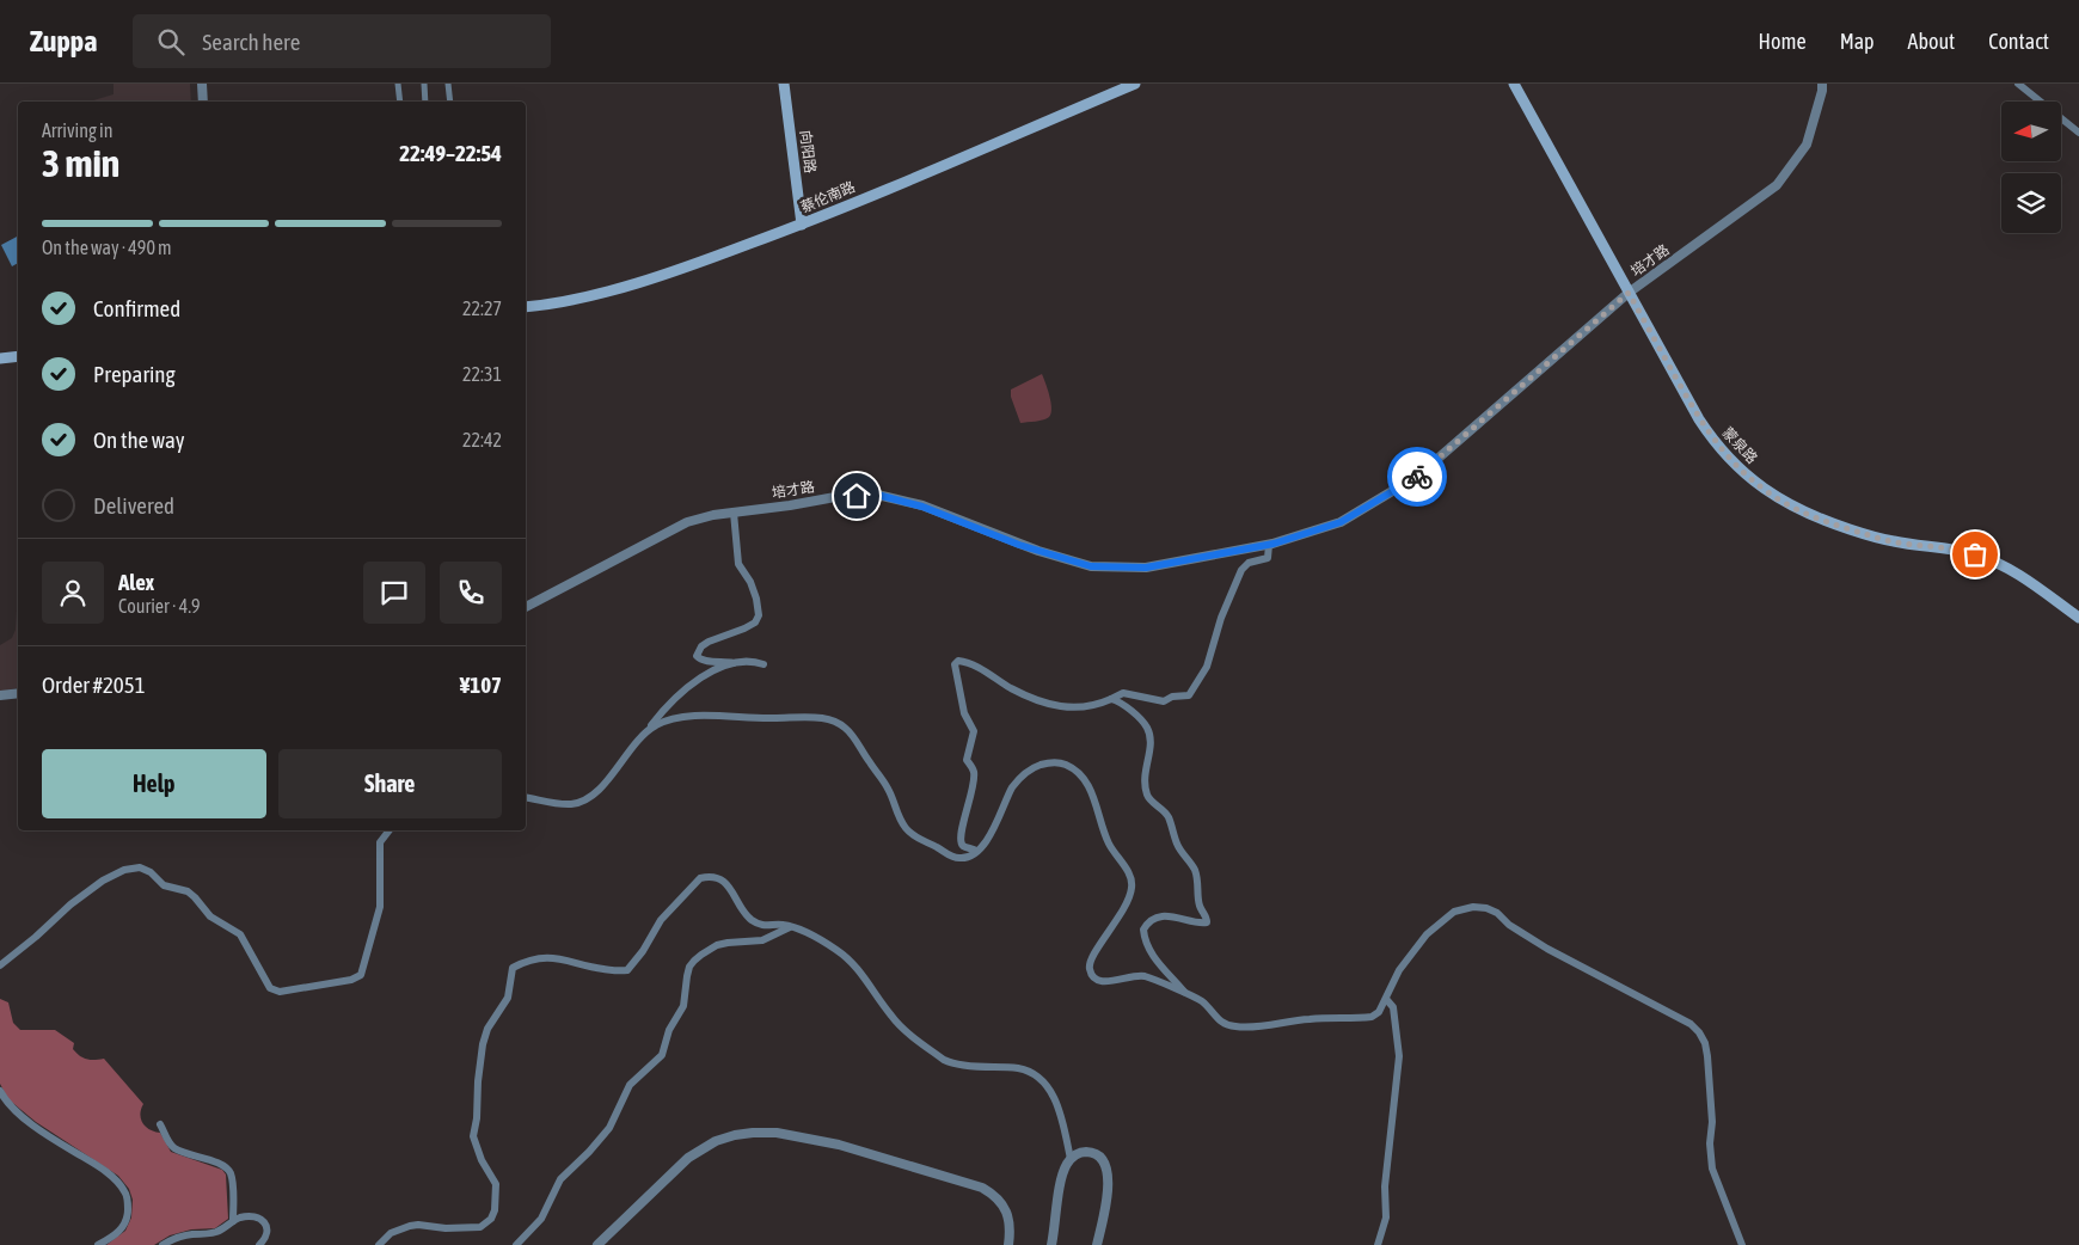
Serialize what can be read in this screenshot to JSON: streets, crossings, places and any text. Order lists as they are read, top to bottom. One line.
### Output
{"streets":{"main road":["向阳路","蔡伦南路","蒙泉路"],"street":["培才路"]},"crossings":[["向阳路","蔡伦南路"],["培才路","蒙泉路"]],"north":"left","page":{"header":"Zuppa","search":"Search here","nav":["Home","Map","About","Contact"],"heading":["3 min","Arriving in","22:49–22:54"],"panel":["Alex","Courier · 4.9","Order #2051","¥107"],"bar":"On the way · 490 m","list":[["Confirmed","22:27"],["Preparing","22:31"],["On the way","22:42"],"Delivered"],"buttons":["Help","Share"]}}
